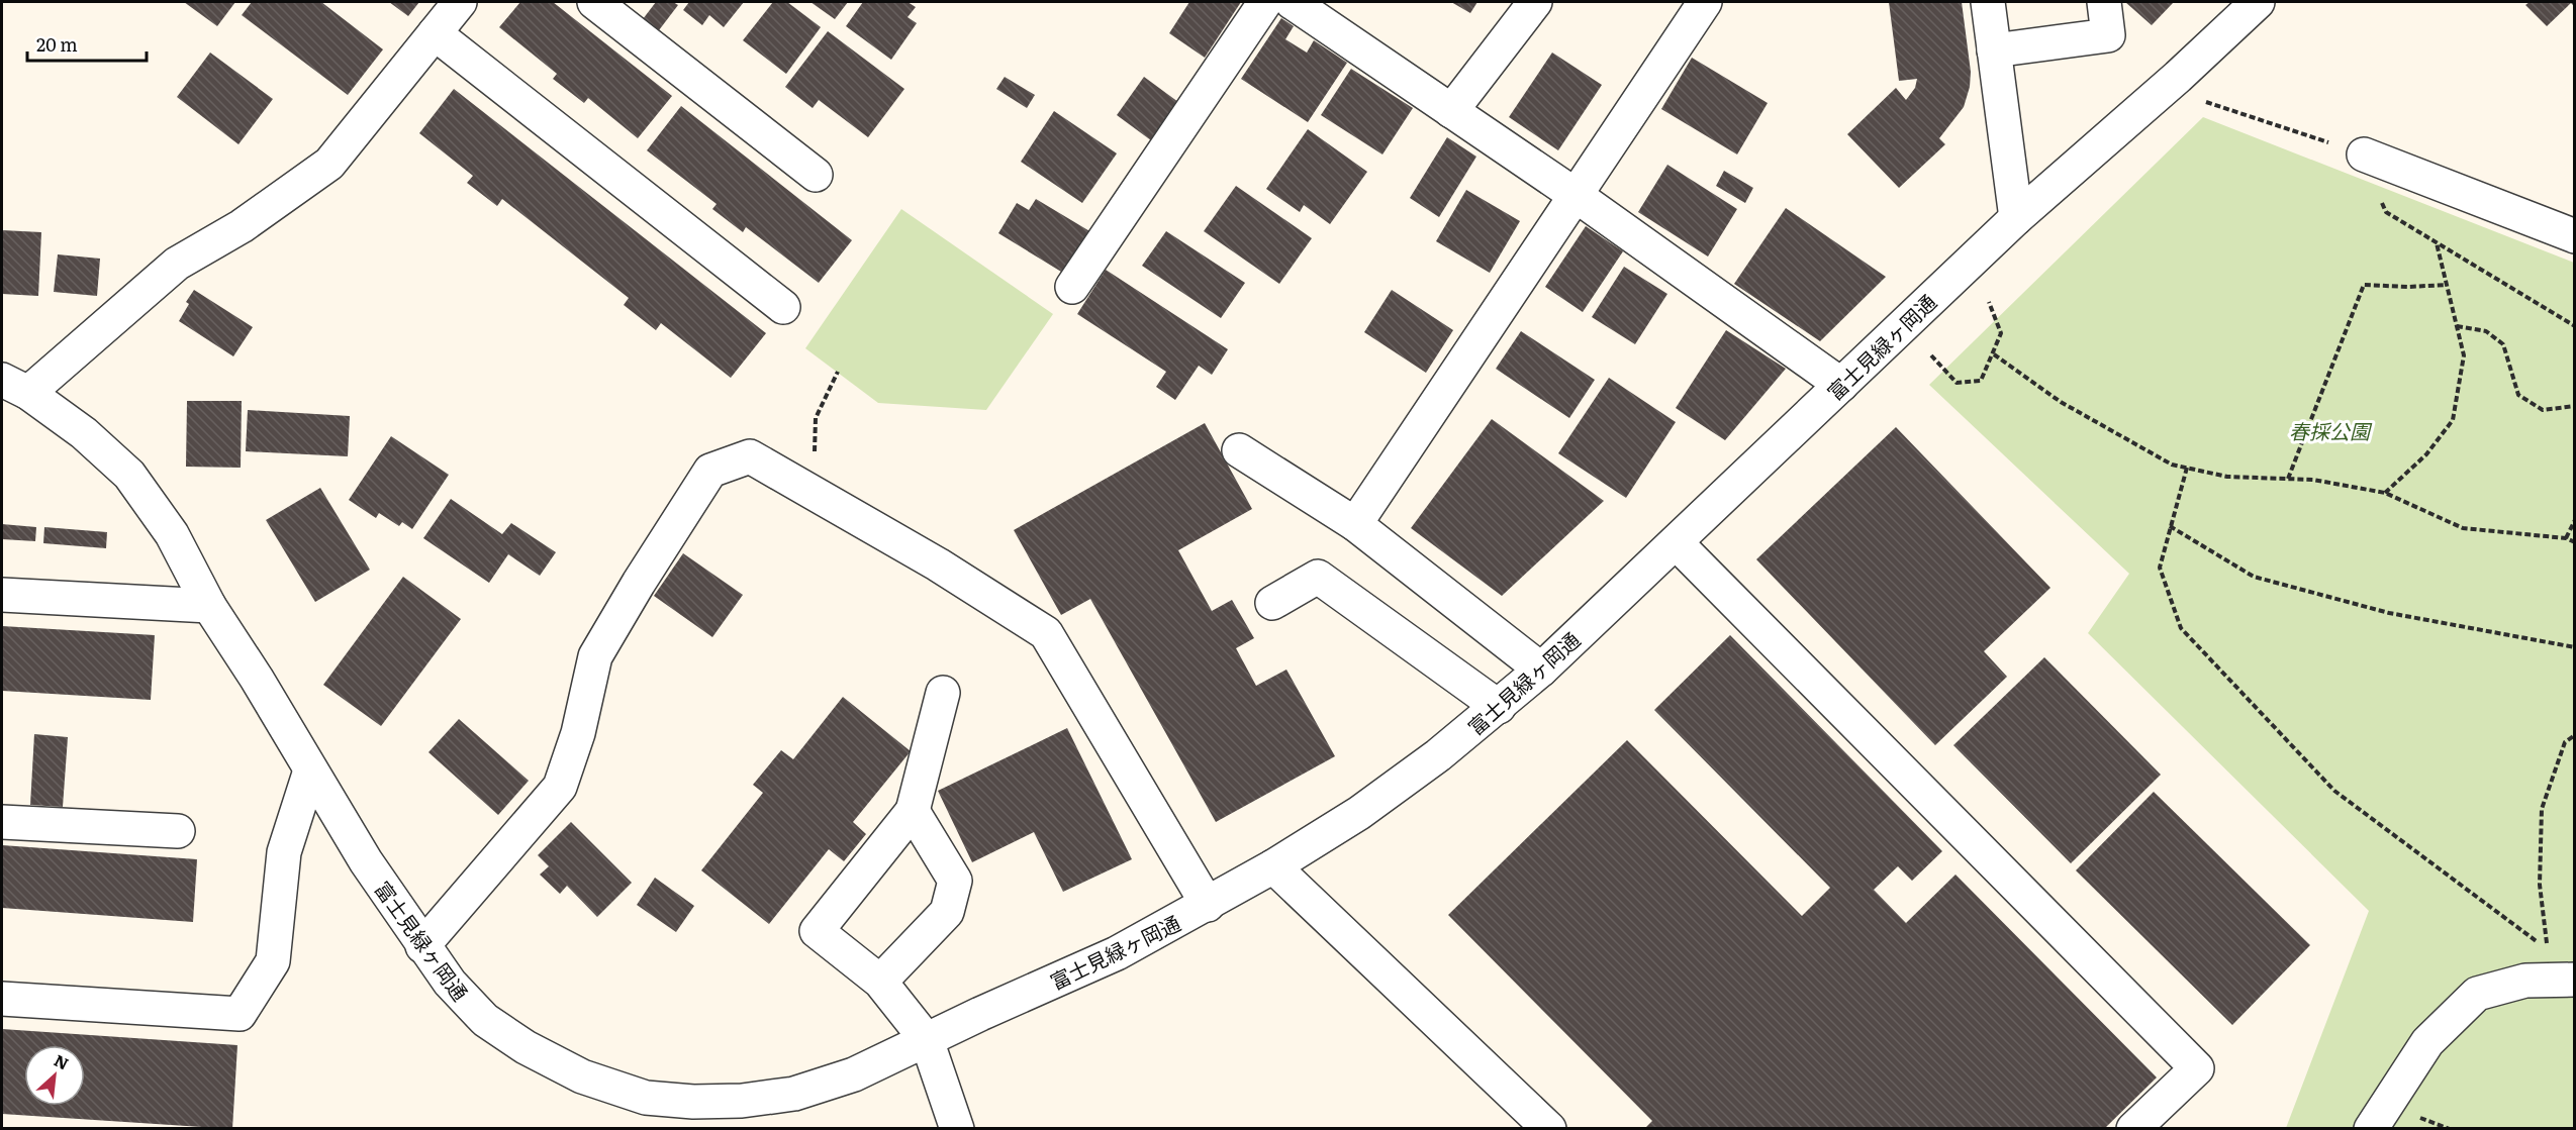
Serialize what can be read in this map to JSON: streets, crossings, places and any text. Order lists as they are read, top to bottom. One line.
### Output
{"streets":{"street":["富士見緑ヶ岡通"]},"parks":["春採公園"],"scale_bar":"20 m","north":"top right"}
